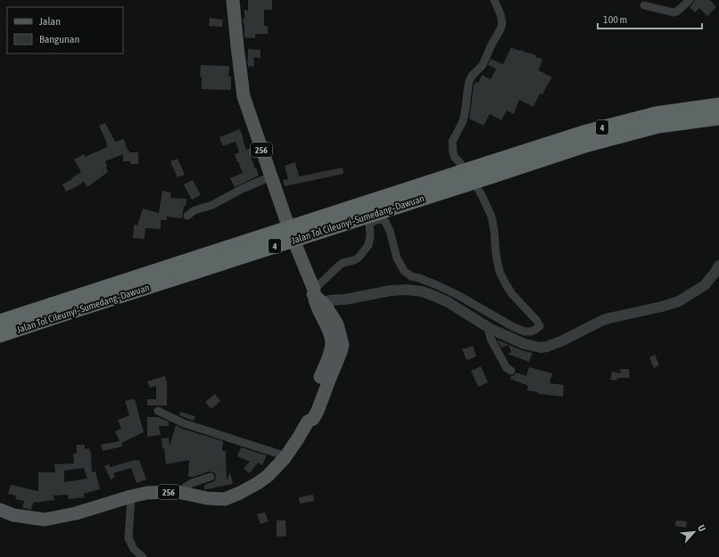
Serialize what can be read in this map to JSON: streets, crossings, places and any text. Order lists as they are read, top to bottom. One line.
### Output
{"streets":{"highway":["4","Jalan Tol Cileunyi–Sumedang–Dawuan"],"main road":["256"]},"legend":["Jalan","Bangunan"],"scale_bar":"100 m","north":"top right"}
